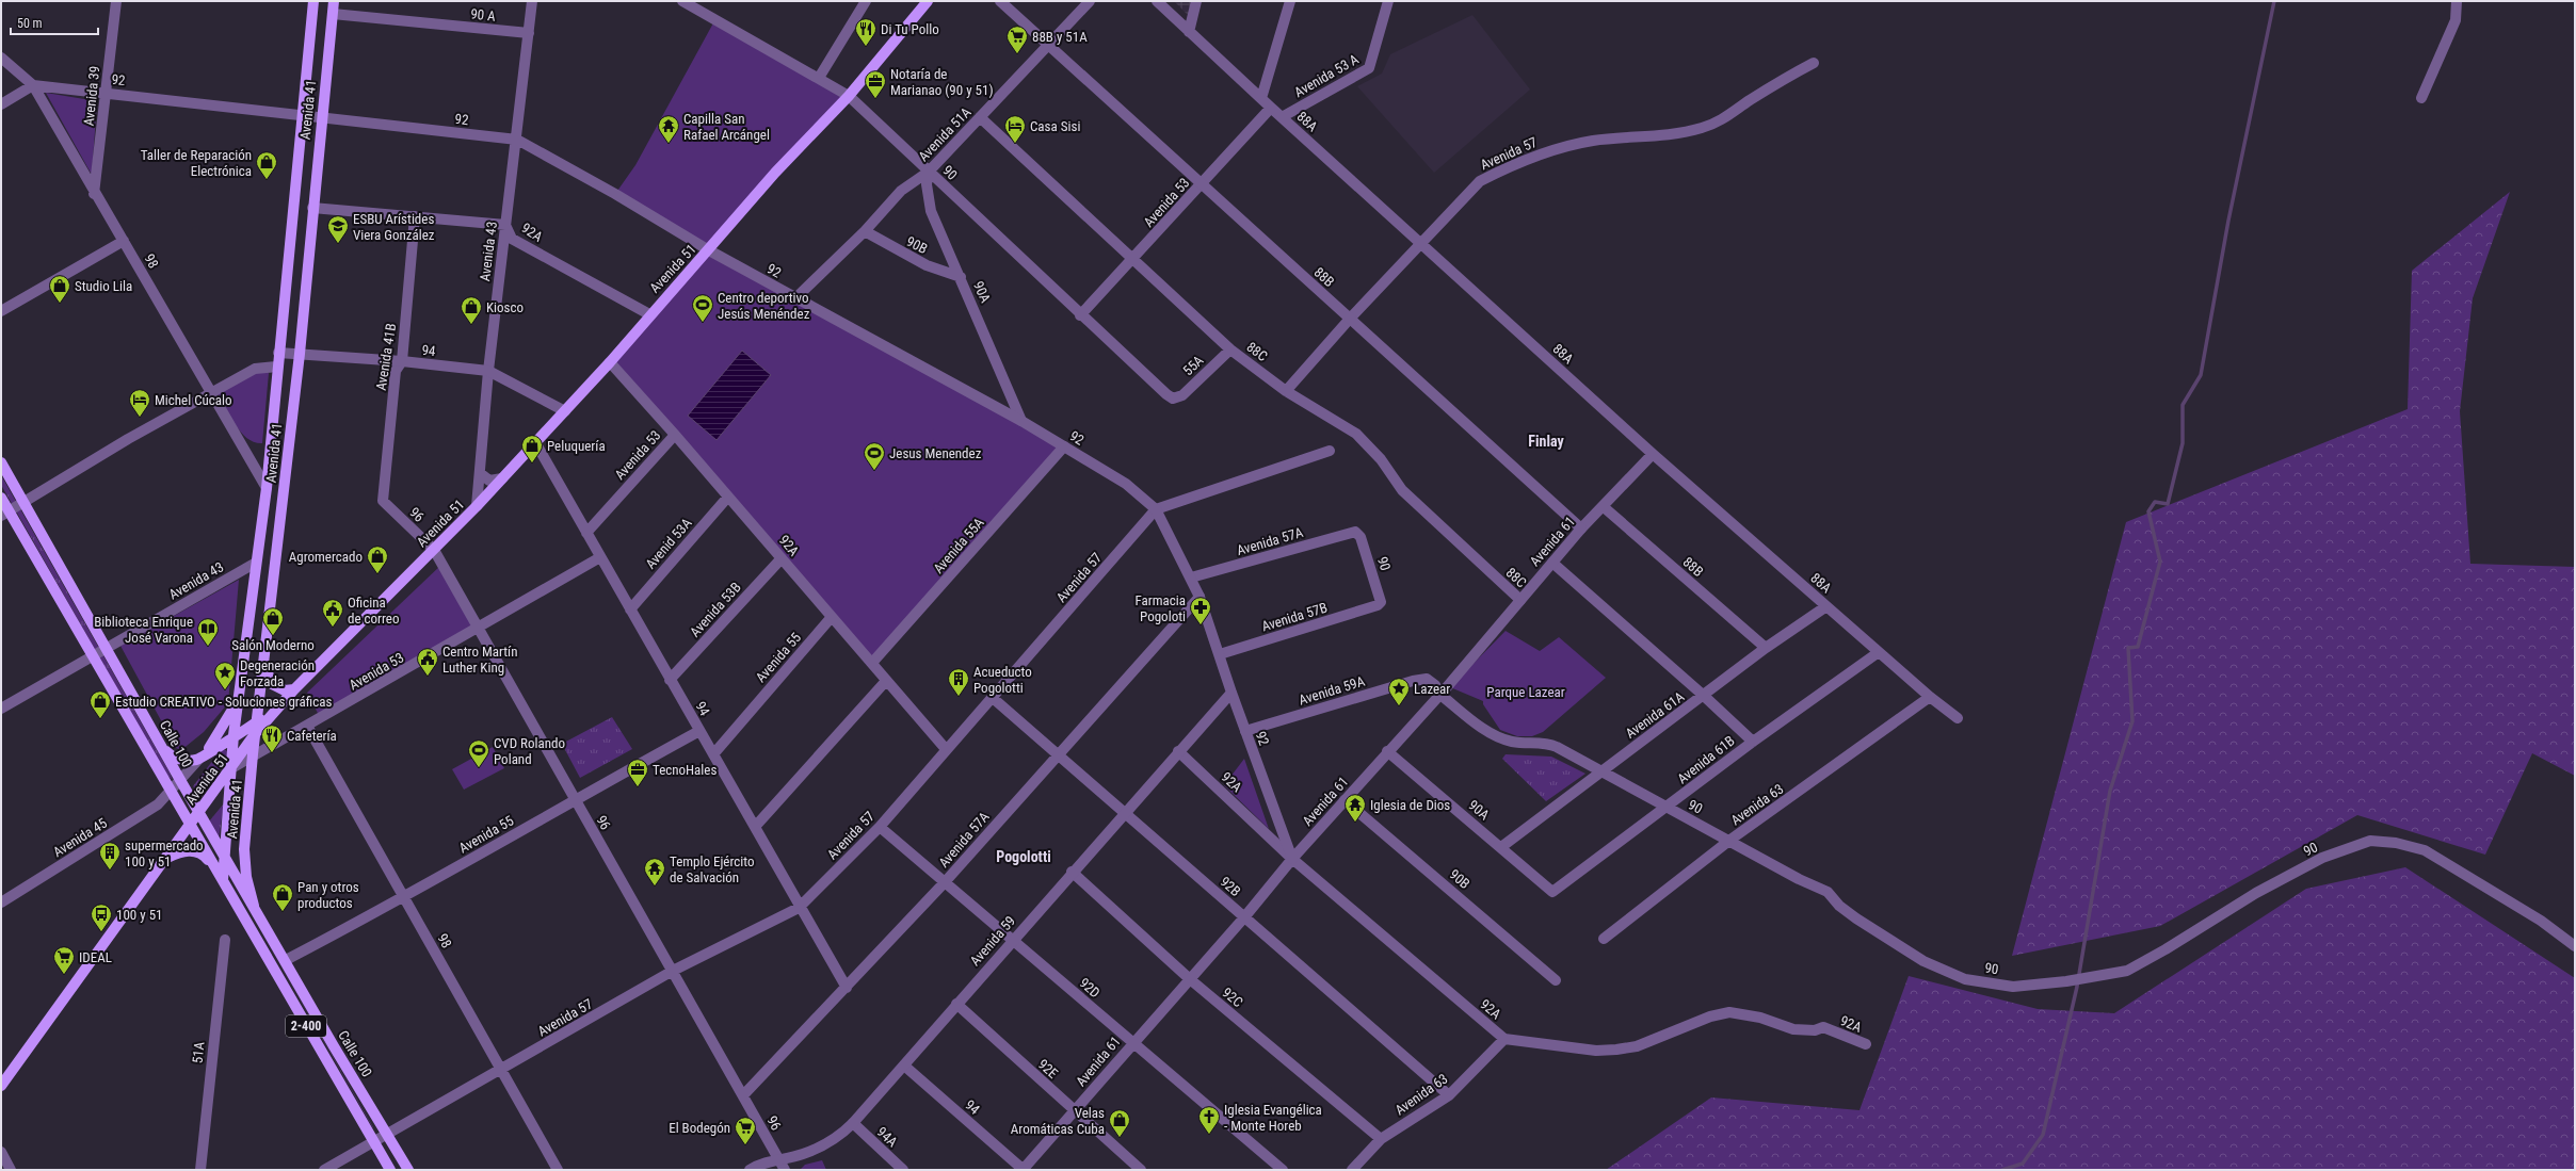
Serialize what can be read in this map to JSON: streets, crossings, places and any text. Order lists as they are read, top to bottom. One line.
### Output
{"streets":{"main road":["Avenida 41","Avenida 51","Calle 100","2-400"],"street":["90 A","Avenida 53 A","92","Avenida 39","88A","Avenida 51A","Avenida 57","90","Avenida 53","92A","90B","Avenida 43","98","88B","90A","94","88C","Avenida 41B","55A","96","Avenida 57A","Avenida 61","Avenid 53A","Avenida 55A","Avenida 53B","Avenida 57B","Avenida 55","Avenida 59A","Avenida 61A","Avenida 61B","Avenida 63","Avenida 45","92B","Avenida 59","92D","92C","51A","92E","94A"]},"crossings":[["90 A","Avenida 41"],["90 A","Avenida 43"],["Avenida 53 A","88A"],["92","Avenida 39"],["92","Avenida 41"],["92","Avenida 51A"],["92","Avenida 57"],["92","92A"],["92","Avenida 43"],["92","98"],["92","Avenida 51"],["92","90A"],["92","Avenida 57A"],["92","Avenida 61"],["92","Avenida 55A"],["92","Avenida 57B"],["92","Avenida 59A"],["92","Avenida 59"],["Avenida 39","98"],["Avenida 41","Avenida 53"],["Avenida 41","92A"],["Avenida 41","Avenida 43"],["Avenida 41","98"],["Avenida 41","Avenida 51"],["Avenida 41","94"],["Avenida 41","Calle 100"],["88A","Avenida 57"],["88A","Avenida 53"],["88A","Avenida 61"],["88A","Avenida 61A"],["88A","Avenida 61B"],["88A","Avenida 63"],["Avenida 51A","90"],["Avenida 51A","90B"],["Avenida 51A","88B"],["Avenida 51A","90A"],["Avenida 51A","88C"],["Avenida 57","92A"],["Avenida 57","98"],["Avenida 57","88B"],["Avenida 57","94"],["Avenida 57","88C"],["Avenida 57","96"],["Avenida 57","Calle 100"],["Avenida 57","92B"],["Avenida 57","92D"],["90","Avenida 53"],["90","Avenida 51"],["90","90A"],["90","55A"],["90","Avenida 57A"],["90","Avenida 61"],["90","Avenida 57B"],["90","Avenida 59A"],["90","Avenida 61A"],["90","Avenida 61B"],["90","Avenida 63"],["Avenida 53","92A"],["Avenida 53","98"],["Avenida 53","Avenida 51"],["Avenida 53","88B"],["Avenida 53","94"],["Avenida 53","88C"],["Avenida 53","96"],["92A","Avenida 43"],["92A","Avenida 51"],["92A","Avenida 41B"],["92A","Avenida 61"],["92A","Avenid 53A"],["92A","Avenida 55A"],["92A","Avenida 53B"],["92A","Avenida 55"],["92A","Avenida 63"],["92A","Avenida 59"],["90B","90A"],["90B","Avenida 61"],["Avenida 43","Avenida 51"],["Avenida 43","94"],["Avenida 43","Calle 100"],["98","Avenida 55"],["Avenida 51","94"],["Avenida 51","96"],["Avenida 51","Calle 100"],["88B","Avenida 61"],["88B","Avenida 61A"],["90A","Avenida 61"],["90A","Avenida 61A"],["90A","Avenida 61B"],["94","Avenida 41B"],["94","Avenida 57A"],["94","Avenida 61"],["94","Avenid 53A"],["94","Avenida 53B"],["94","Avenida 55"],["94","Avenida 59"],["88C","55A"],["88C","Avenida 61"],["Avenida 41B","96"],["96","Avenida 57A"],["96","Avenida 55"],["96","Avenida 59"],["Avenida 57A","92B"],["Avenida 57A","92D"],["Avenida 61","92B"],["Avenida 61","92D"],["Avenida 61","92C"],["Avenida 61","92E"],["Avenida 55","Calle 100"],["Calle 100","Avenida 45"],["Avenida 63","92B"],["Avenida 63","92C"],["92B","Avenida 59"],["Avenida 59","92D"],["Avenida 59","92C"],["Avenida 59","92E"],["Avenida 59","94A"]],"districts":["Finlay","Pogolotti"],"parks":["Parque Lazear"],"places":{"restaurant":["Di Tu Pollo","Cafetería"],"supermarket":["88B y 51A","IDEAL","El Bodegón"],"office":["Notaría de Marianao (90 y 51)","TecnoHales"],"temple":["Capilla San Rafael Arcángel","Iglesia de Dios","Templo Ejército de Salvación"],"hotel":["Casa Sisi","Michel Cúcalo"],"shop":["Taller de Reparación Electrónica","Studio Lila","Kiosco","Peluquería","Agromercado","Salón Moderno","Estudio CREATIVO - Soluciones gráficas","Pan y otros productos","Velas Aromáticas Cuba"],"school or university":["ESBU Arístides Viera González"],"sports":["Centro deportivo Jesús Menéndez","Jesus Menendez","CVD Rolando Poland"],"pharmacy":["Farmacia Pogoloti"],"public building":["Oficina de correo","Centro Martín Luther King"],"library":["Biblioteca Enrique José Varona"],"place":["Degeneración Forzada","Lazear"],"building":["Acueducto Pogolotti","supermercado 100 y 51"],"bus stop":["100 y 51"],"church":["Iglesia Evangélica - Monte Horeb"]},"scale_bar":"50 m"}
